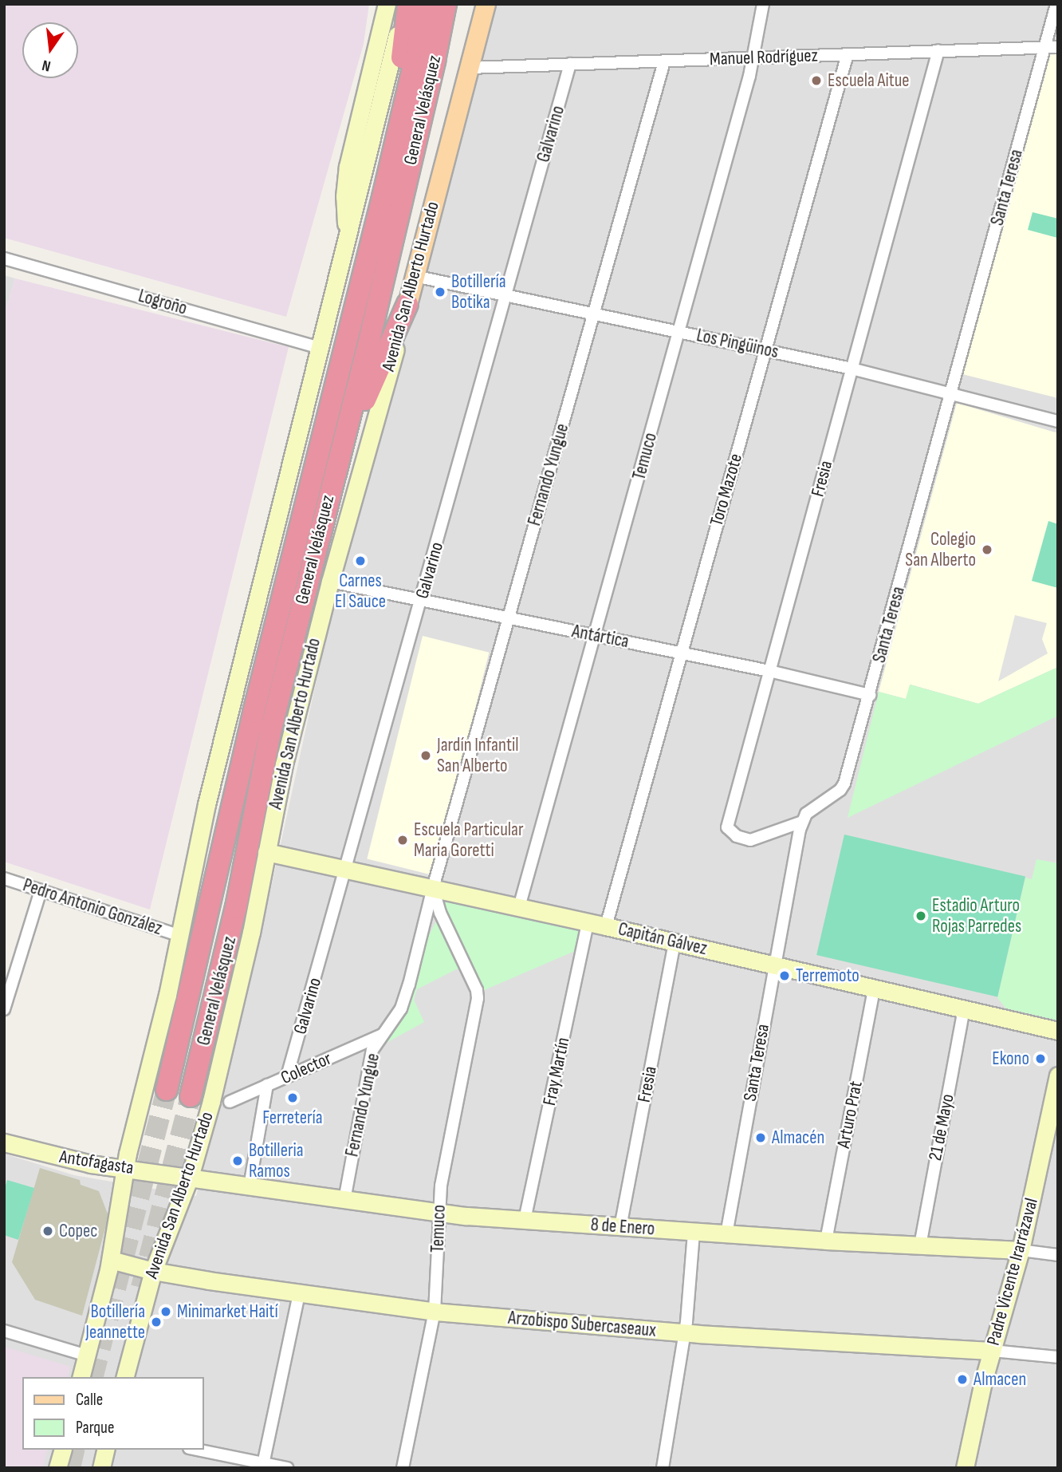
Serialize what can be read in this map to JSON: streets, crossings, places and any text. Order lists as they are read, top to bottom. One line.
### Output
{"streets":{"highway":["General Velásquez"],"main road":["Avenida San Alberto Hurtado","Capitán Gálvez","Antofagasta","8 de Enero","Padre Vicente Irarrázaval","Arzobispo Subercaseaux"],"street":["Manuel Rodríguez","Galvarino","Santa Teresa","Logroño","Los Pingüinos","Temuco","Fernando Yungue","Fresia","Toro Mazote","Antártica","Pedro Antonio González","Colector","Fray Martín","Arturo Prat","21 de Mayo"]},"crossings":[["Manuel Rodríguez","Galvarino"],["Manuel Rodríguez","Santa Teresa"],["Manuel Rodríguez","Avenida San Alberto Hurtado"],["Manuel Rodríguez","Temuco"],["Manuel Rodríguez","Fernando Yungue"],["Manuel Rodríguez","Fresia"],["Manuel Rodríguez","Toro Mazote"],["Galvarino","Los Pingüinos"],["Galvarino","Antártica"],["Galvarino","Capitán Gálvez"],["Galvarino","Colector"],["Santa Teresa","Los Pingüinos"],["Santa Teresa","Fresia"],["Santa Teresa","Antártica"],["Santa Teresa","Capitán Gálvez"],["Santa Teresa","8 de Enero"],["Avenida San Alberto Hurtado","Los Pingüinos"],["Avenida San Alberto Hurtado","Antártica"],["Avenida San Alberto Hurtado","Capitán Gálvez"],["Avenida San Alberto Hurtado","Antofagasta"],["Avenida San Alberto Hurtado","8 de Enero"],["Avenida San Alberto Hurtado","Arzobispo Subercaseaux"],["Los Pingüinos","Temuco"],["Los Pingüinos","Fernando Yungue"],["Los Pingüinos","Fresia"],["Los Pingüinos","Toro Mazote"],["Temuco","Fernando Yungue"],["Temuco","Antártica"],["Temuco","Capitán Gálvez"],["Temuco","8 de Enero"],["Temuco","Arzobispo Subercaseaux"],["Fernando Yungue","Antártica"],["Fernando Yungue","Capitán Gálvez"],["Fernando Yungue","Colector"],["Fernando Yungue","8 de Enero"],["Fresia","Antártica"],["Fresia","Capitán Gálvez"],["Fresia","8 de Enero"],["Toro Mazote","Antártica"],["Toro Mazote","Capitán Gálvez"],["Capitán Gálvez","Fray Martín"],["Capitán Gálvez","Arturo Prat"],["Capitán Gálvez","21 de Mayo"],["Fray Martín","8 de Enero"],["Arturo Prat","8 de Enero"],["21 de Mayo","8 de Enero"],["Antofagasta","8 de Enero"],["8 de Enero","Padre Vicente Irarrázaval"],["Padre Vicente Irarrázaval","Arzobispo Subercaseaux"]],"places":["Escuela Aitue","Botillería Botika","Colegio San Alberto","Carnes El Sauce","Jardín Infantil San Alberto","Escuela Particular Maria Goretti","Estadio Arturo Rojas Parredes","Terremoto","Ekono","Ferretería","Almacén","Botilleria Ramos","Copec","Minimarket Haití","Botillería Jeannette","Almacen"],"legend":["Calle","Parque"],"north":"bottom"}
